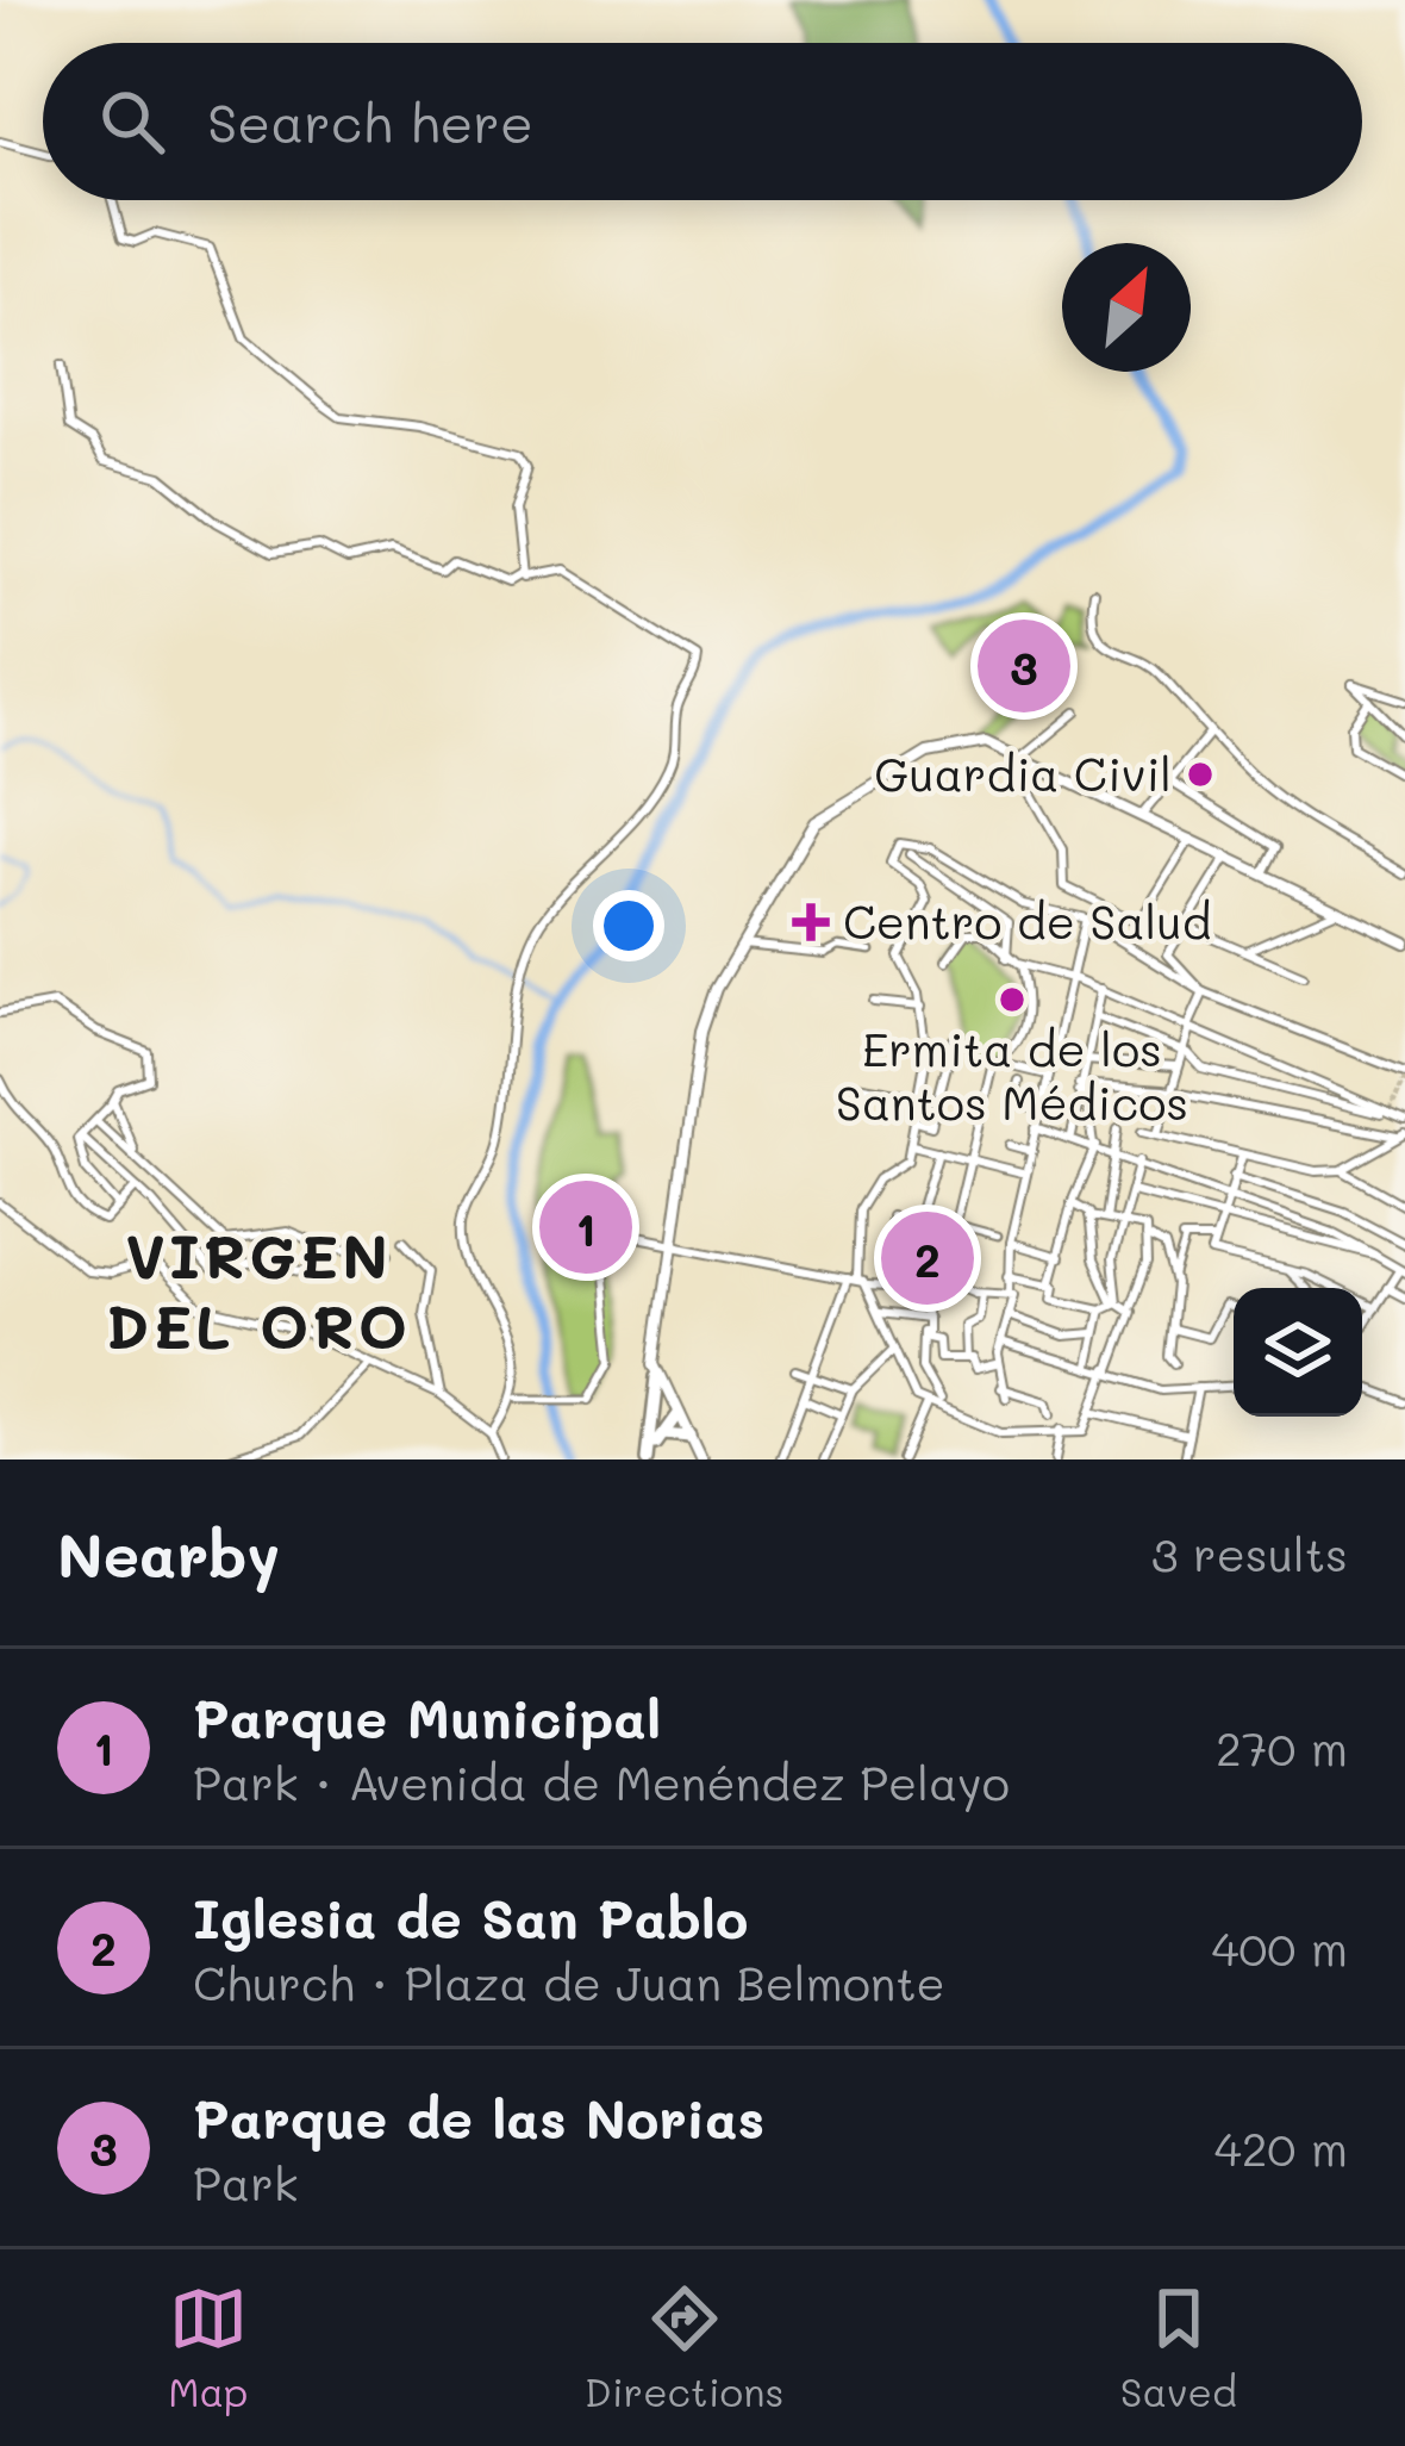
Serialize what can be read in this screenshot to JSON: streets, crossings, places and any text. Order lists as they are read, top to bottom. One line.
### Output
{"districts":["VIRGEN DEL ORO"],"places":{"other":["Guardia Civil","Ermita de los Santos Médicos"],"health":["Centro de Salud"]},"north":"top right","page":{"search":"Search here","pins":["3","1","2"],"heading":["Nearby","3 results"],"list":[{"mark":"1","name":"Parque Municipal","note":"Park · Avenida de Menéndez Pelayo","value":"270 m"},{"mark":"2","name":"Iglesia de San Pablo","note":"Church · Plaza de Juan Belmonte","value":"400 m"},{"mark":"3","name":"Parque de las Norias","note":"Park","value":"420 m"}],"nav":["Map","Directions","Saved"]}}
